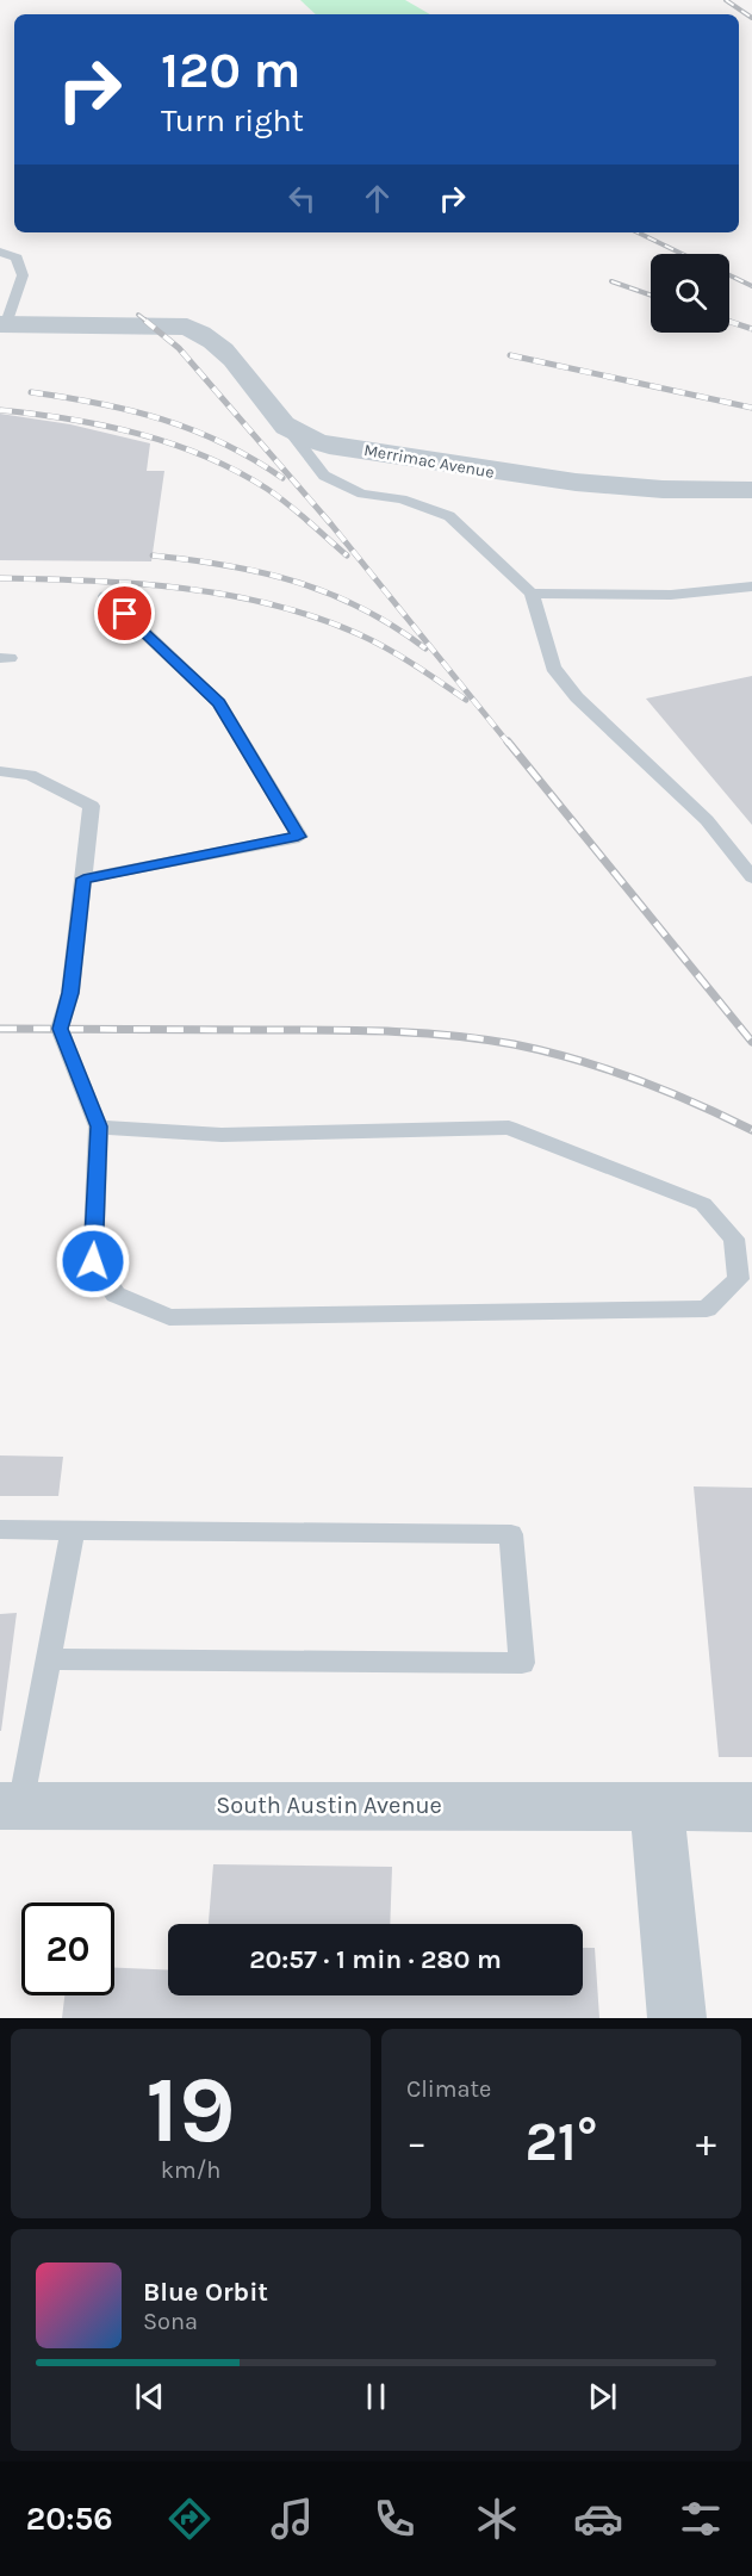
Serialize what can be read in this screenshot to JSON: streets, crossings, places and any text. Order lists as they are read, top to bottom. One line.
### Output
{"streets":{"street":["Merrimac Avenue","South Austin Avenue"]},"page":{"turn":["120 m","Turn right"],"limit":"20","trip":"20:57 · 1 min · 280 m","tile":[["19","km/h"],"Climate"],"heat":["−","21°","+"],"song":["Blue Orbit","Sona"],"tabs":"20:56"}}
